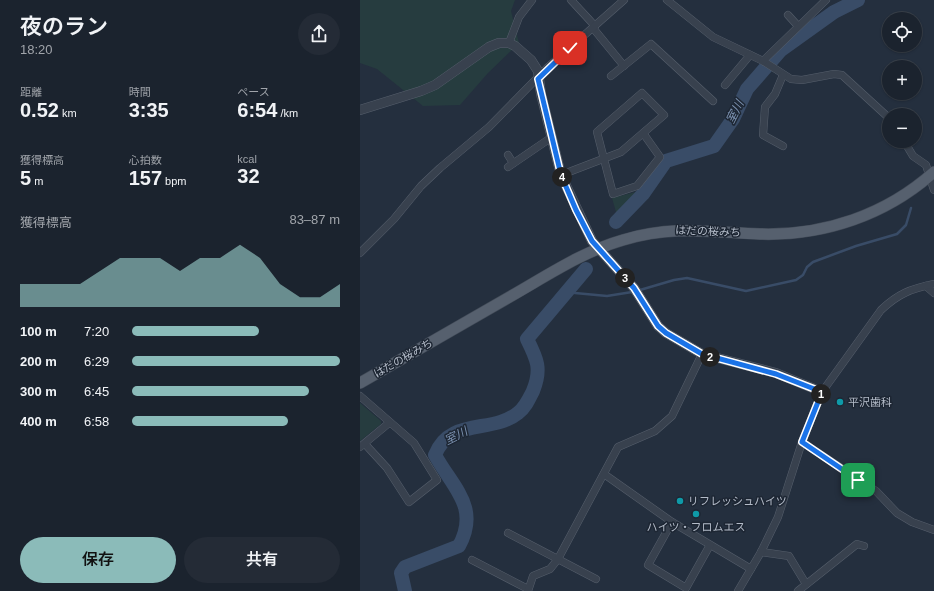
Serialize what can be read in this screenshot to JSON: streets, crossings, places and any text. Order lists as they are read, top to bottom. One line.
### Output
{"streets":{"main road":["はだの桜みち"]},"water":["室川"],"places":["平沢歯科","リフレッシュハイツ","ハイツ・フロムエス"],"page":{"heading":["夜のラン","18:20"],"map_buttons":["+","−"],"stats":[["距離","0.52 km"],["時間","3:35"],["ペース","6:54 /km"],["獲得標高","5 m"],["心拍数","157 bpm"],["kcal","32"]],"pins":["4","3","2","1"],"chart":["獲得標高","83–87 m"],"list":[{"name":"100 m","note":"7:20"},{"name":"200 m","note":"6:29"},{"name":"300 m","note":"6:45"},{"name":"400 m","note":"6:58"}],"buttons":["保存","共有"]}}
